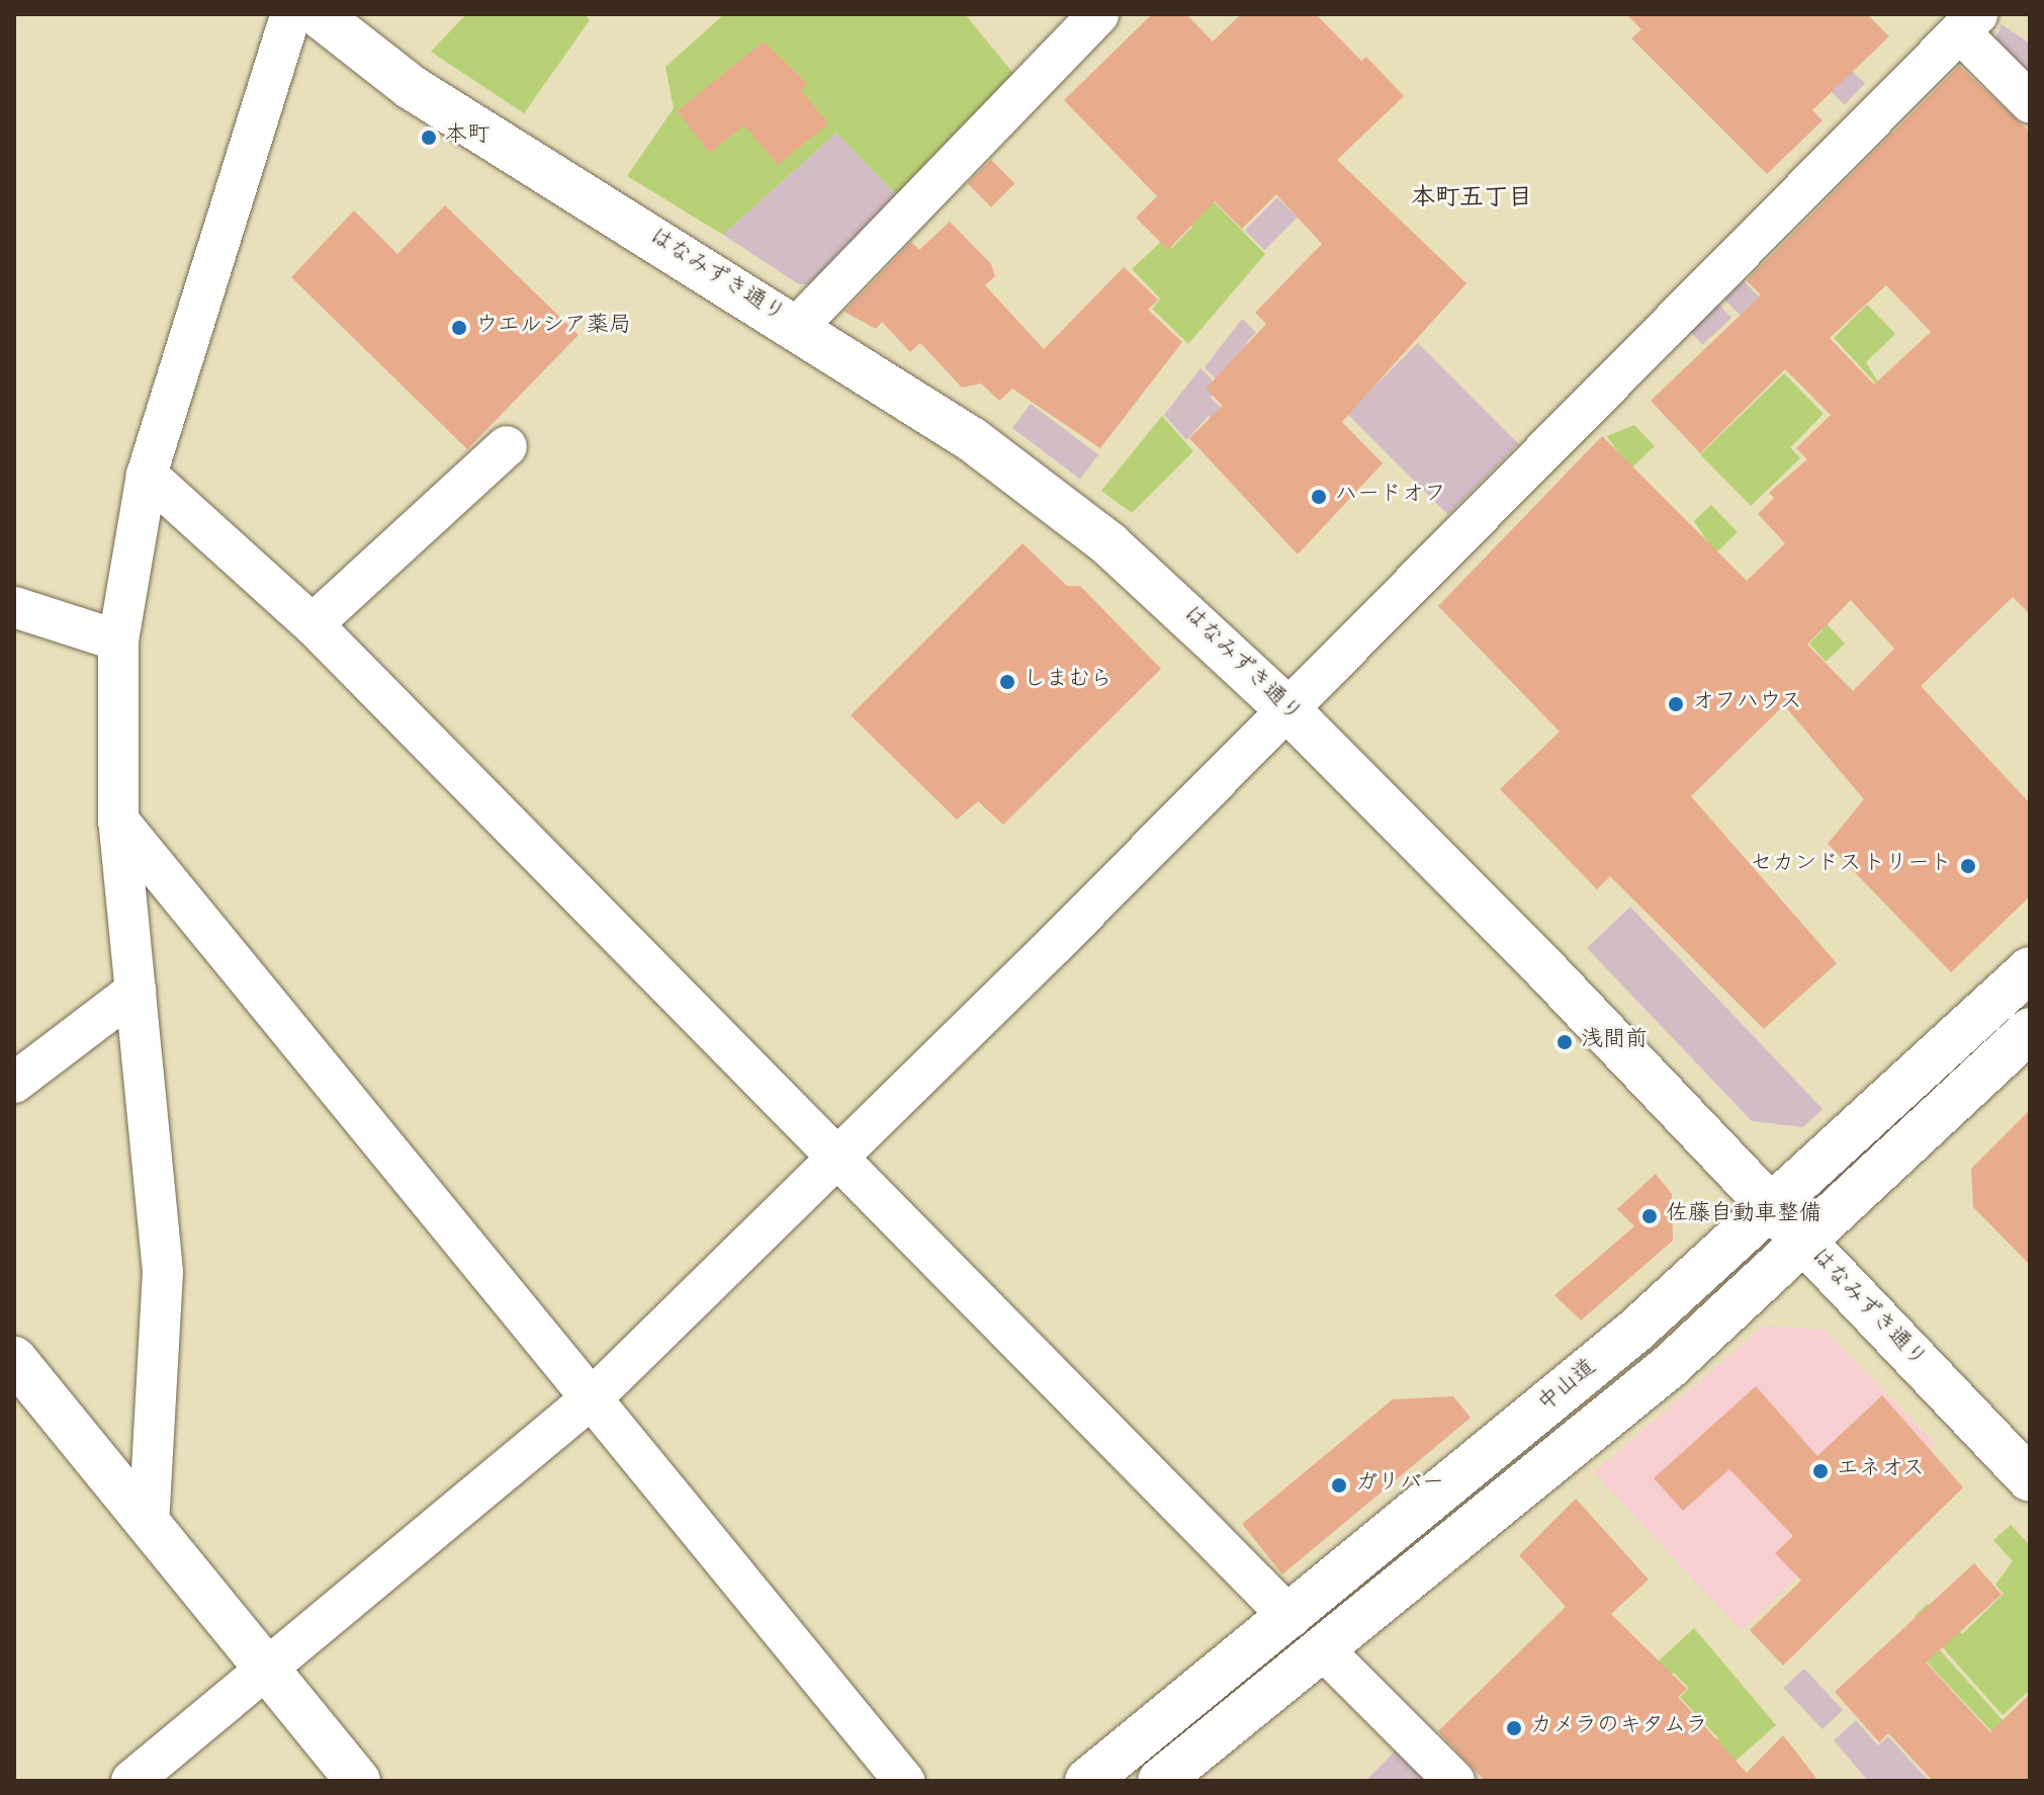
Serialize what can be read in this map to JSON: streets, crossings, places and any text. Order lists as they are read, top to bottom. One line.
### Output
{"streets":{"main road":["はなみずき通り","中山道"]},"crossings":[["はなみずき通り","中山道"]],"districts":["本町五丁目"],"places":["本町","ウエルシア薬局","ハードオフ","しまむら","オフハウス","セカンドストリート","浅間前","佐藤自動車整備","エネオス","ガリバー","カメラのキタムラ"]}
